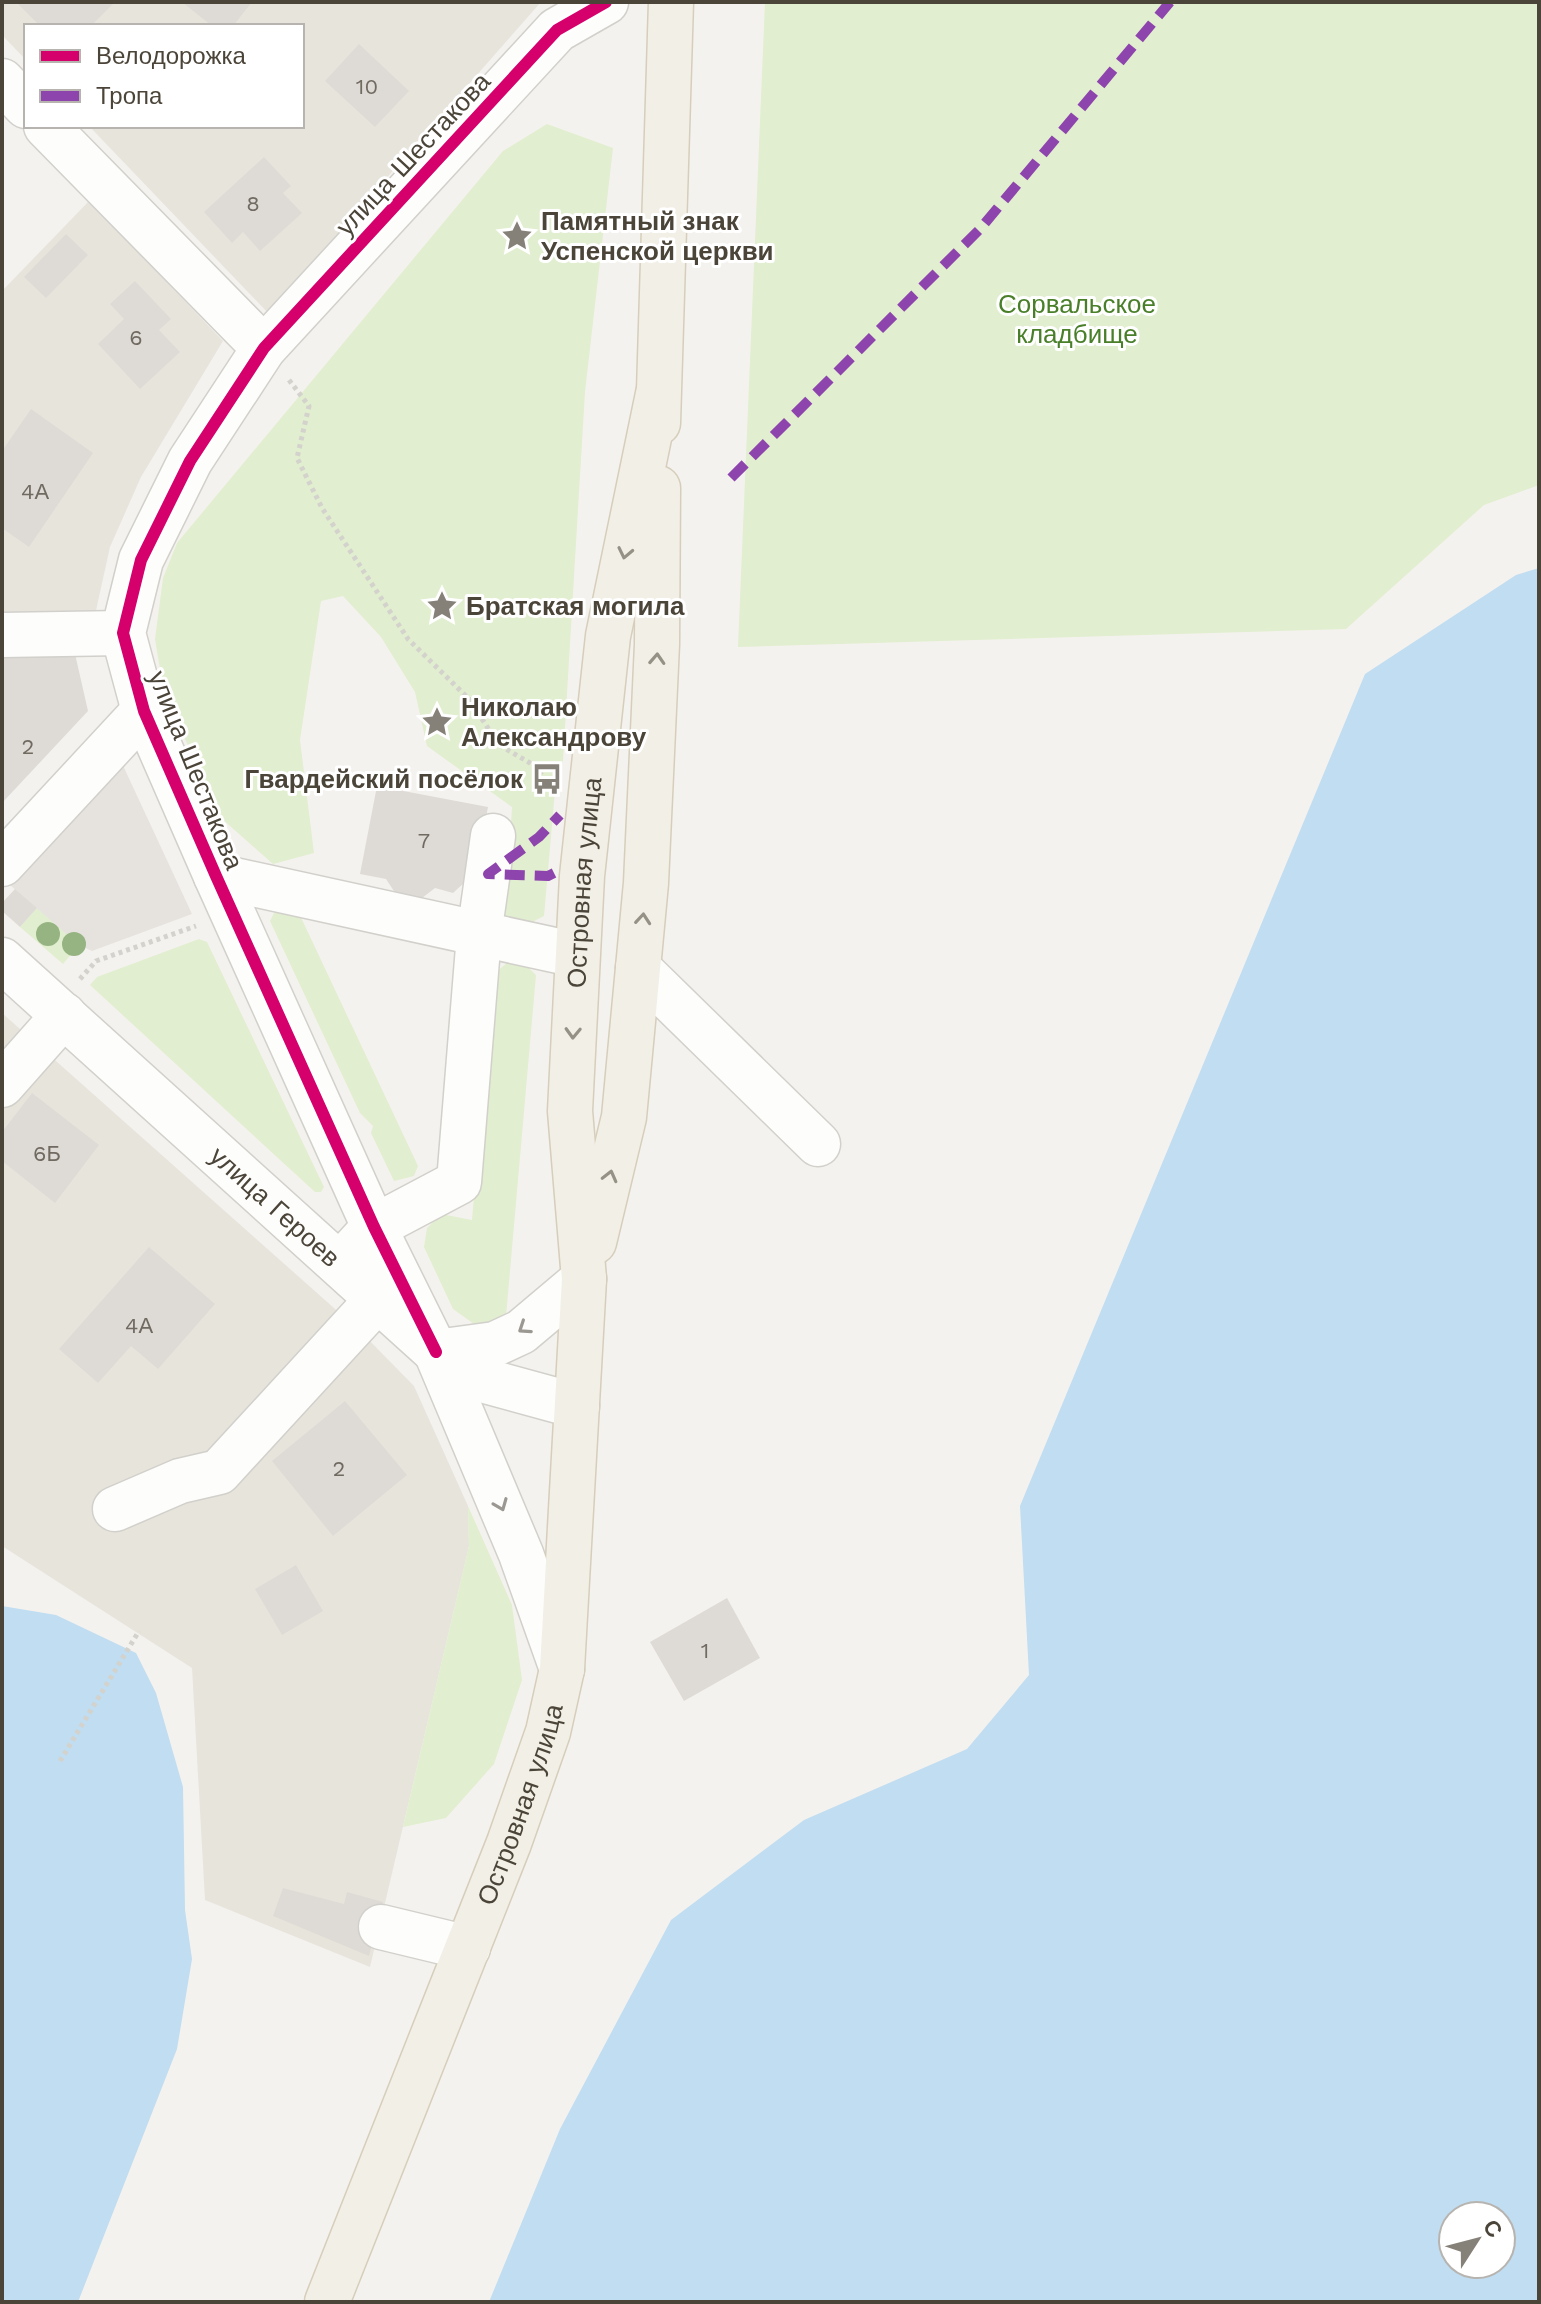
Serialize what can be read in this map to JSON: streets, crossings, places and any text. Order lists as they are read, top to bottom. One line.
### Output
{"streets":{"main road":["Островная улица"],"street":["улица Шестакова","улица Героев"]},"crossings":[["улица Шестакова","Островная улица"],["улица Шестакова","улица Героев"],["Островная улица","улица Героев"]],"parks":["Сорвальское кладбище"],"places":{"place":["Памятный знак Успенской церкви","Братская могила","Николаю Александрову"],"bus stop":["Гвардейский посёлок"]},"house_numbers":["10","8","6","4А","2","7","6Б","4А","2","1"],"legend":["Велодорожка","Тропа"],"north":"top right"}
